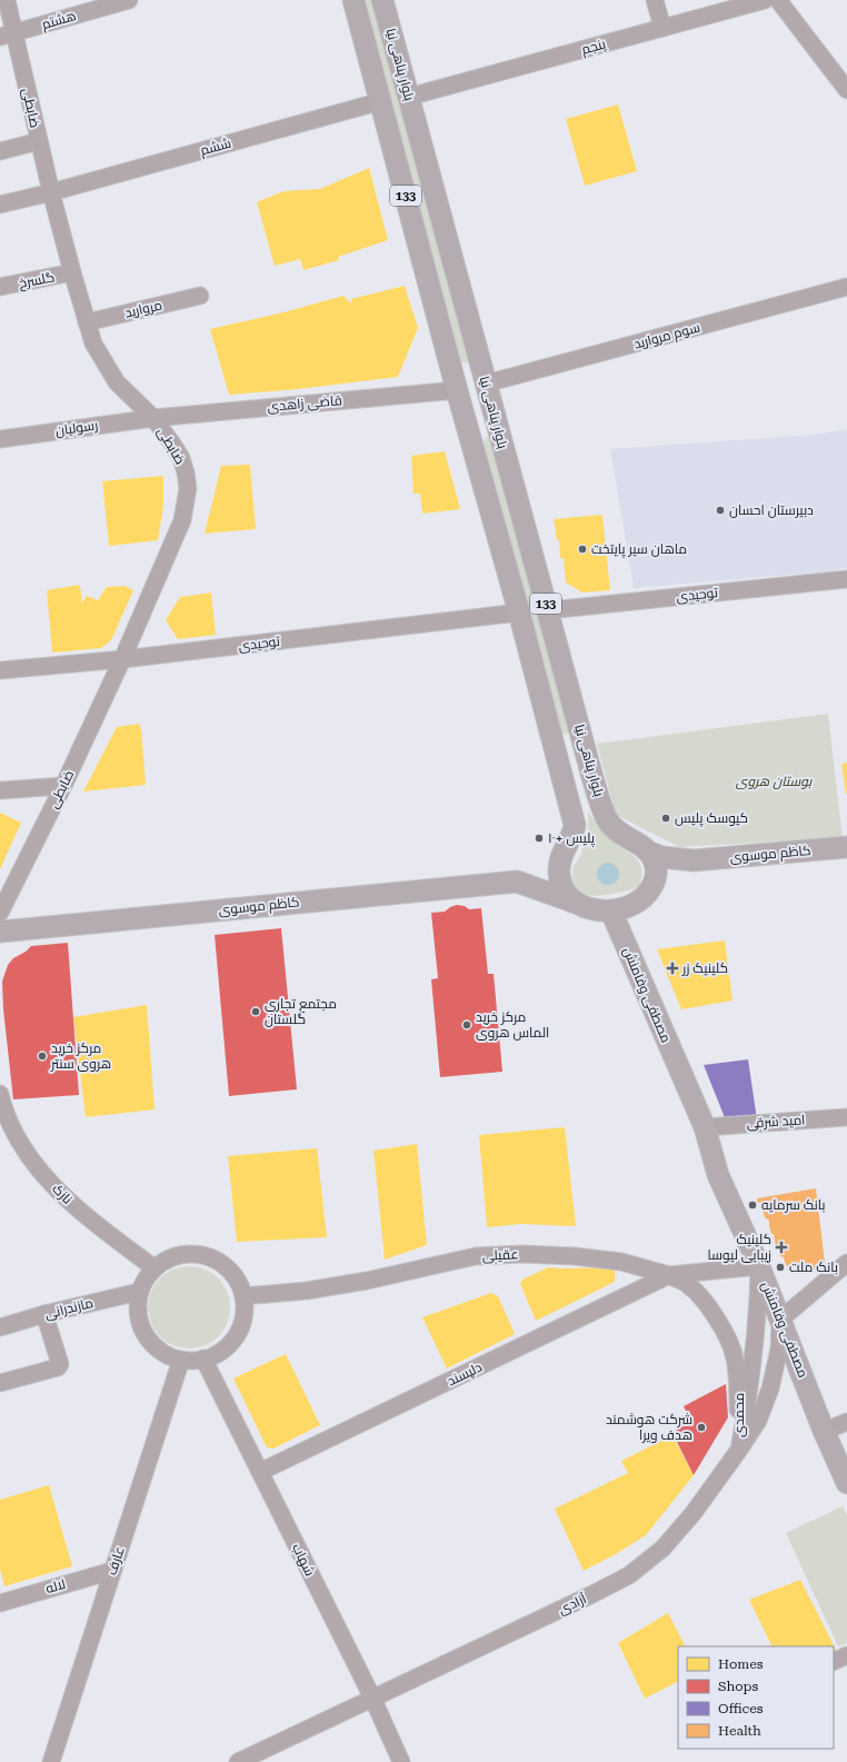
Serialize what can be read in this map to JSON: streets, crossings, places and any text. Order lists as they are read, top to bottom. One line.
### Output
{"streets":{"main road":["بلوار پناهی نیا","133","کاظم موسوی","مصطفی وفامنش"],"street":["هشتم","پنجم","ضابطی","ششم","گلسرخ","مروارید","سوم مروارید","قاضی زاهدی","رسولیان","توحیدی","امید شرقی","نازک","عقیلی","مازندرانی","دلپسند","محمدی","شهاب","عارف","لاله","آزادی"]},"crossings":[["هشتم","ضابطی"],["بلوار پناهی نیا","سوم مروارید"],["بلوار پناهی نیا","توحیدی"],["بلوار پناهی نیا","کاظم موسوی"],["ضابطی","ششم"],["ضابطی","گلسرخ"],["ضابطی","مروارید"],["ضابطی","قاضی زاهدی"],["ضابطی","رسولیان"],["ضابطی","توحیدی"],["ششم","133"],["133","قاضی زاهدی"],["133","توحیدی"],["133","کاظم موسوی"],["قاضی زاهدی","رسولیان"],["مصطفی وفامنش","امید شرقی"],["مصطفی وفامنش","عقیلی"],["مصطفی وفامنش","محمدی"],["مصطفی وفامنش","آزادی"],["نازک","عقیلی"],["نازک","مازندرانی"],["نازک","شهاب"],["نازک","عارف"],["عقیلی","مازندرانی"],["عقیلی","دلپسند"],["عقیلی","محمدی"],["عقیلی","شهاب"],["عقیلی","عارف"],["مازندرانی","شهاب"],["مازندرانی","عارف"],["دلپسند","محمدی"],["دلپسند","شهاب"],["محمدی","آزادی"],["شهاب","عارف"],["شهاب","آزادی"],["عارف","لاله"]],"parks":["بوستان هروی"],"places":{"other":["دبیرستان احسان","ماهان سیر پایتخت","کیوسک پلیس","پلیس +۱۰","مجتمع تجاری گلستان","مرکز خرید الماس هروی","مرکز خرید هروی سنتر","بانک سرمایه","بانک ملت","شرکت هوشمند هدف ویرا"],"health":["کلینیک زر","کلینیک زیبایی لیوسا"]},"legend":["Homes","Shops","Offices","Health"]}
